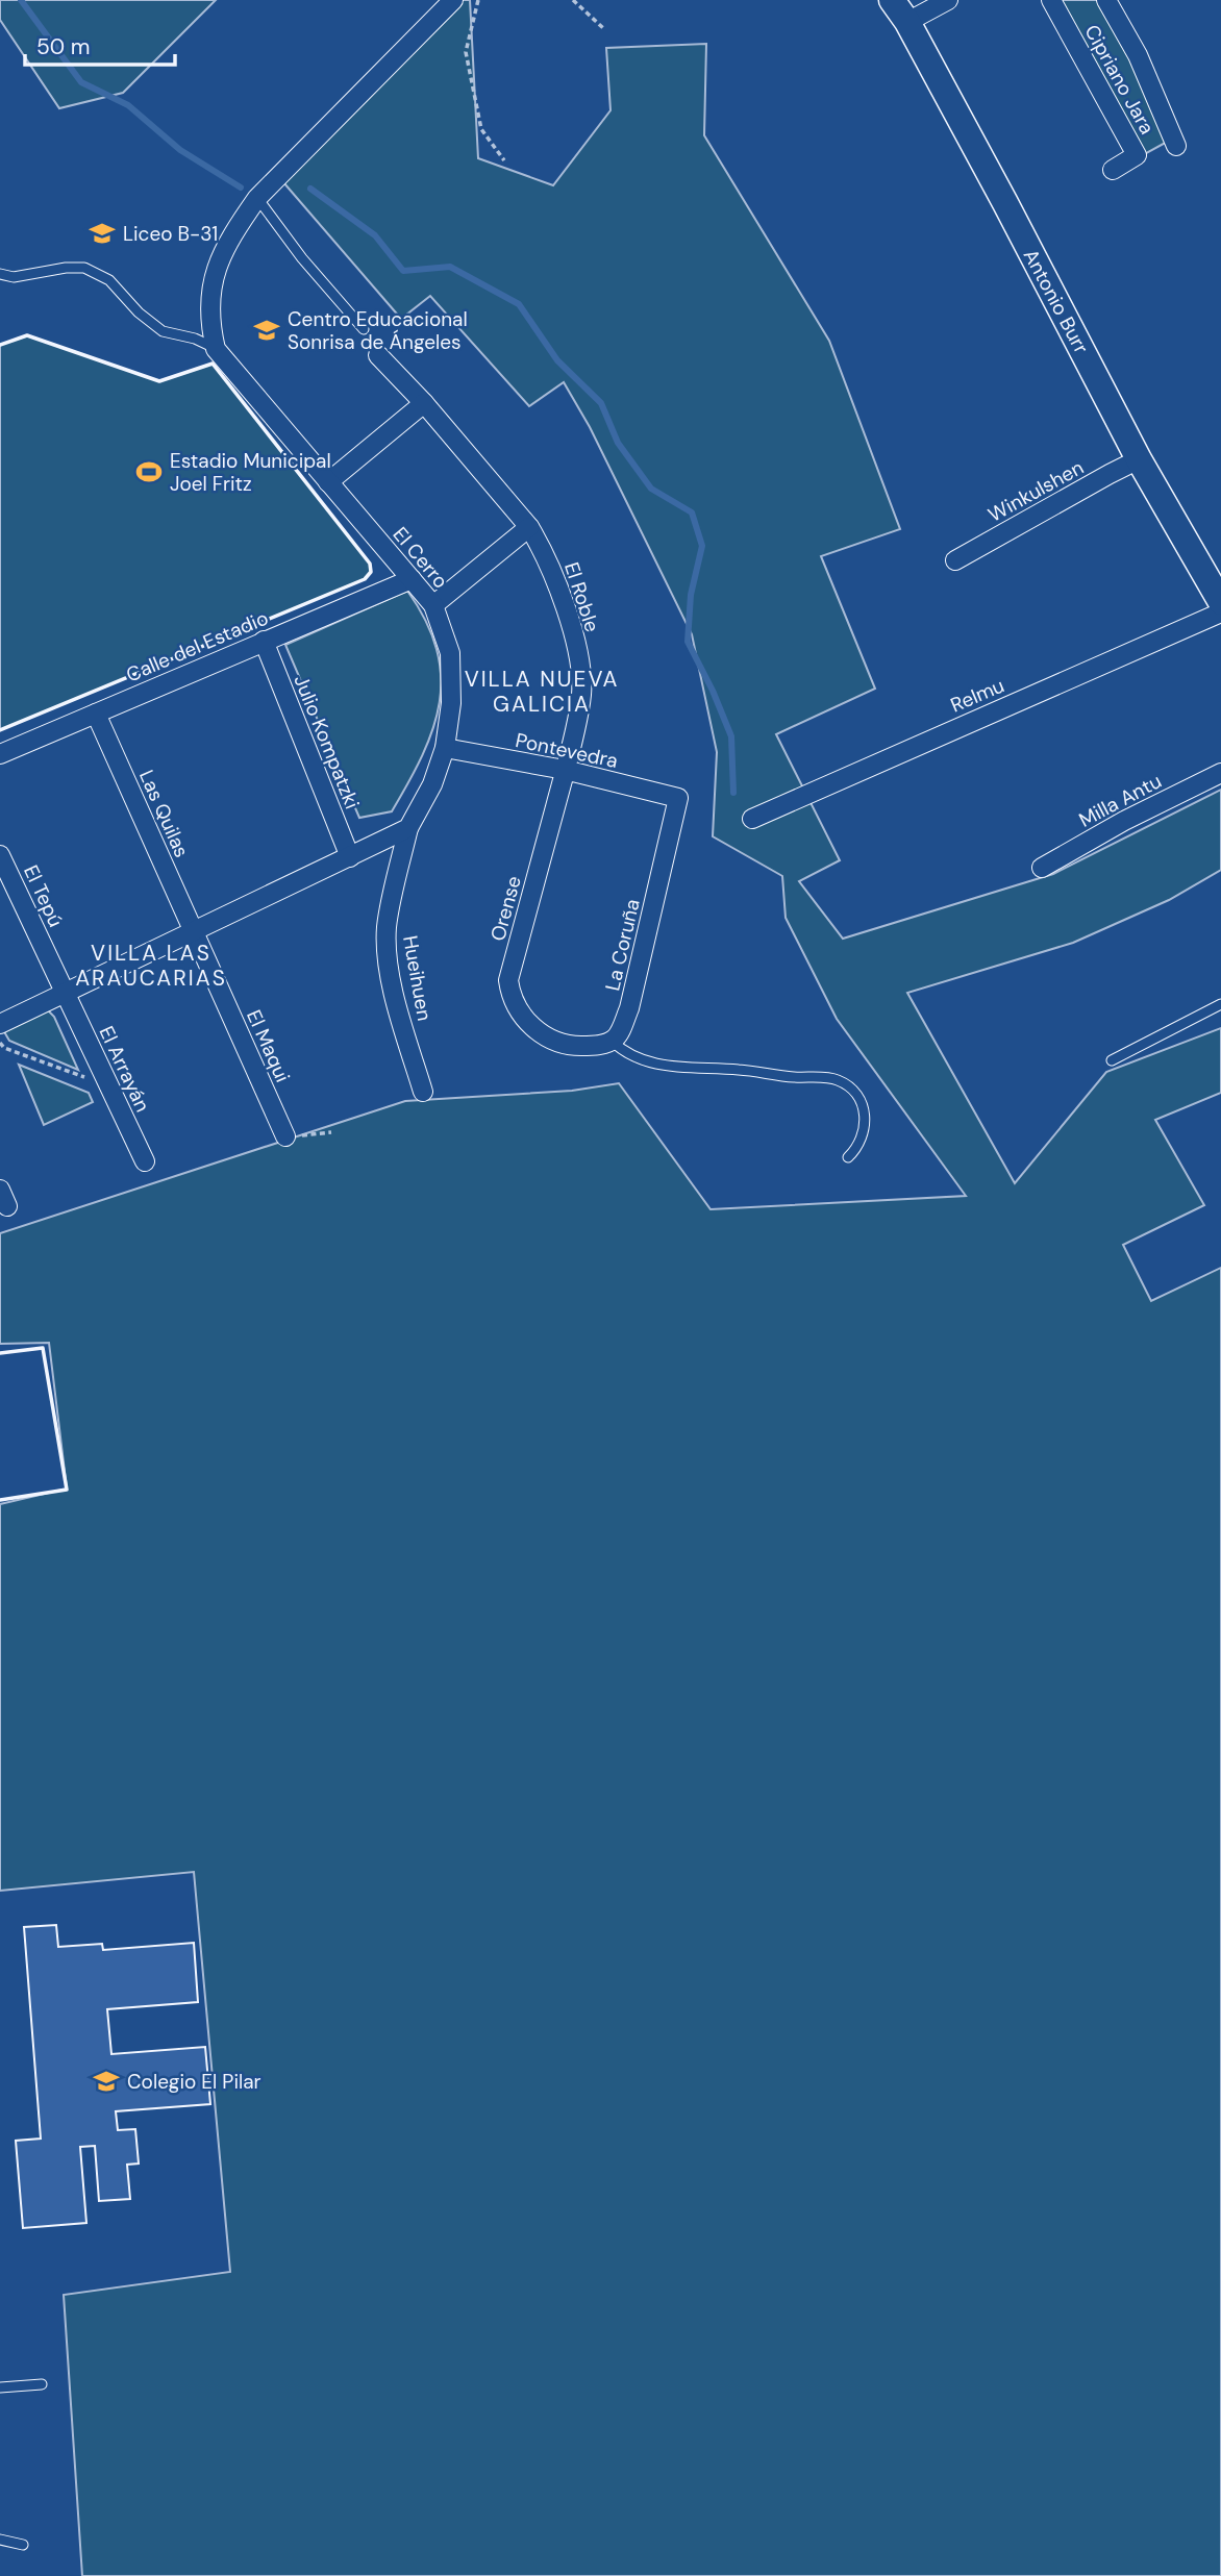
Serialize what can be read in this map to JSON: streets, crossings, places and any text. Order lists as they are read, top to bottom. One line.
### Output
{"streets":{"street":["Cipriano Jara","Antonio Burr","Winkulshen","El Cerro","El Roble","Calle del Estadio","Relmu","Julio Kompatzki","Pontevedra","Milla Antu","Las Quilas","El Tepú","Orense","La Coruña","Hueihuen","El Maqui","El Arrayán"]},"crossings":[["Antonio Burr","Winkulshen"],["El Cerro","Calle del Estadio"],["El Cerro","Pontevedra"],["El Cerro","Hueihuen"],["El Roble","Pontevedra"],["El Roble","Orense"],["Calle del Estadio","Julio Kompatzki"],["Calle del Estadio","Las Quilas"],["Pontevedra","Orense"],["Pontevedra","La Coruña"],["Las Quilas","El Maqui"],["El Tepú","El Arrayán"],["Orense","La Coruña"]],"districts":["VILLA NUEVA GALICIA","VILLA LAS ARAUCARIAS"],"places":{"school or university":["Liceo B-31","Centro Educacional Sonrisa de Ángeles","Colegio El Pilar"],"sports":["Estadio Municipal Joel Fritz"]},"scale_bar":"50 m"}
